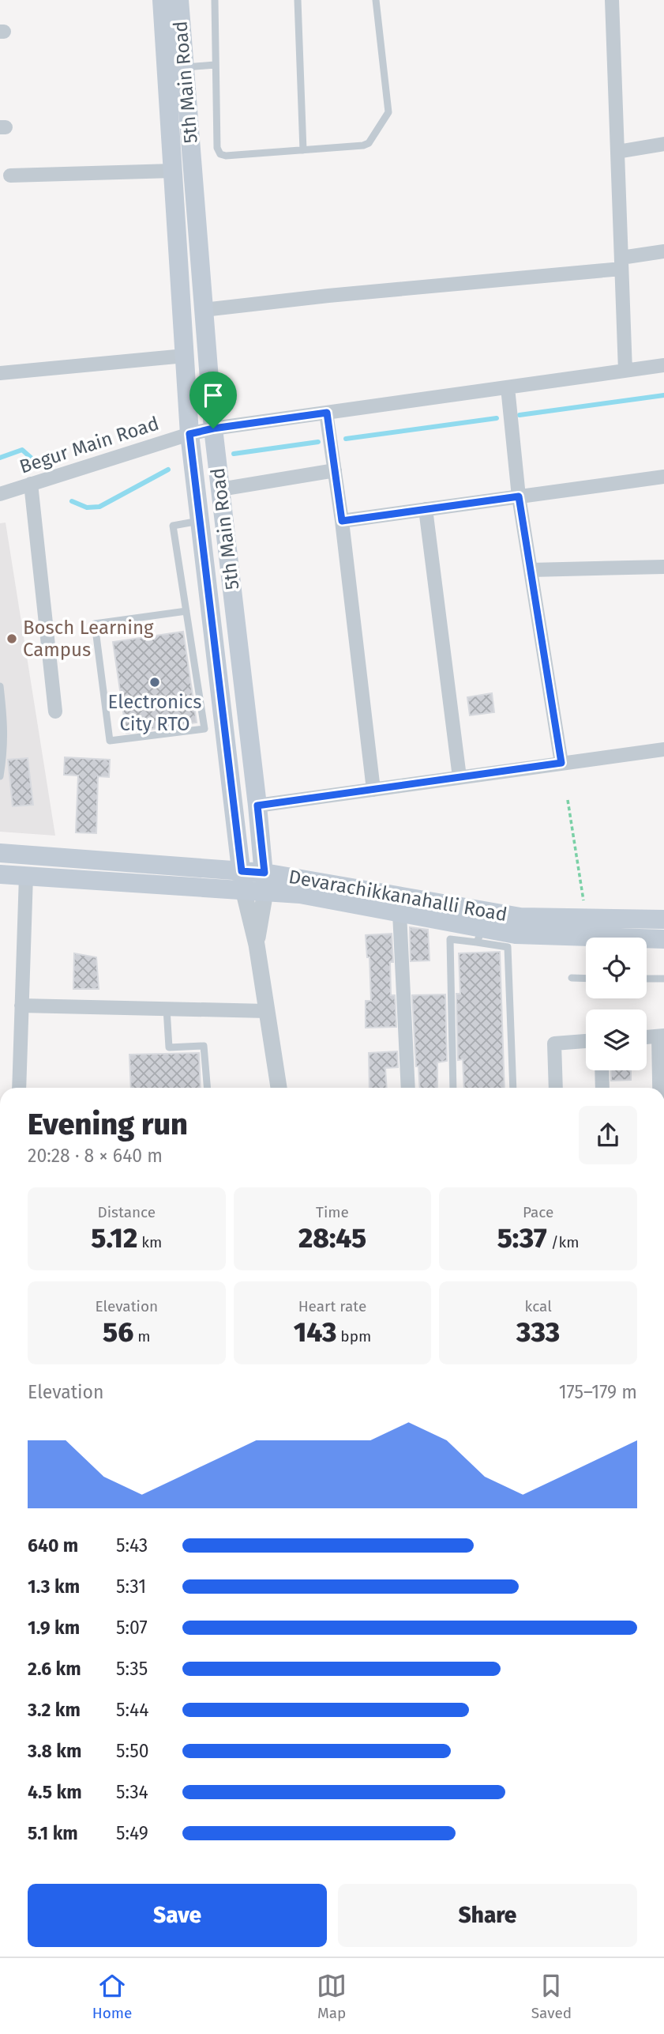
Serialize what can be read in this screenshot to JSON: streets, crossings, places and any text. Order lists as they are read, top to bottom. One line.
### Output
{"streets":{"main road":["5th Main Road","Devarachikkanahalli Road"],"street":["Begur Main Road"]},"crossings":[["5th Main Road","Begur Main Road"],["5th Main Road","Devarachikkanahalli Road"]],"places":["Bosch Learning Campus","Electronics City RTO"],"page":{"heading":["Evening run","20:28 · 8 × 640 m"],"stats":[["Distance","5.12 km"],["Time","28:45"],["Pace","5:37 /km"],["Elevation","56 m"],["Heart rate","143 bpm"],["kcal","333"]],"chart":["Elevation","175–179 m"],"list":[{"name":"640 m","note":"5:43"},{"name":"1.3 km","note":"5:31"},{"name":"1.9 km","note":"5:07"},{"name":"2.6 km","note":"5:35"},{"name":"3.2 km","note":"5:44"},{"name":"3.8 km","note":"5:50"},{"name":"4.5 km","note":"5:34"},{"name":"5.1 km","note":"5:49"}],"buttons":["Save","Share"],"tabs":["Home","Map","Saved"]}}
